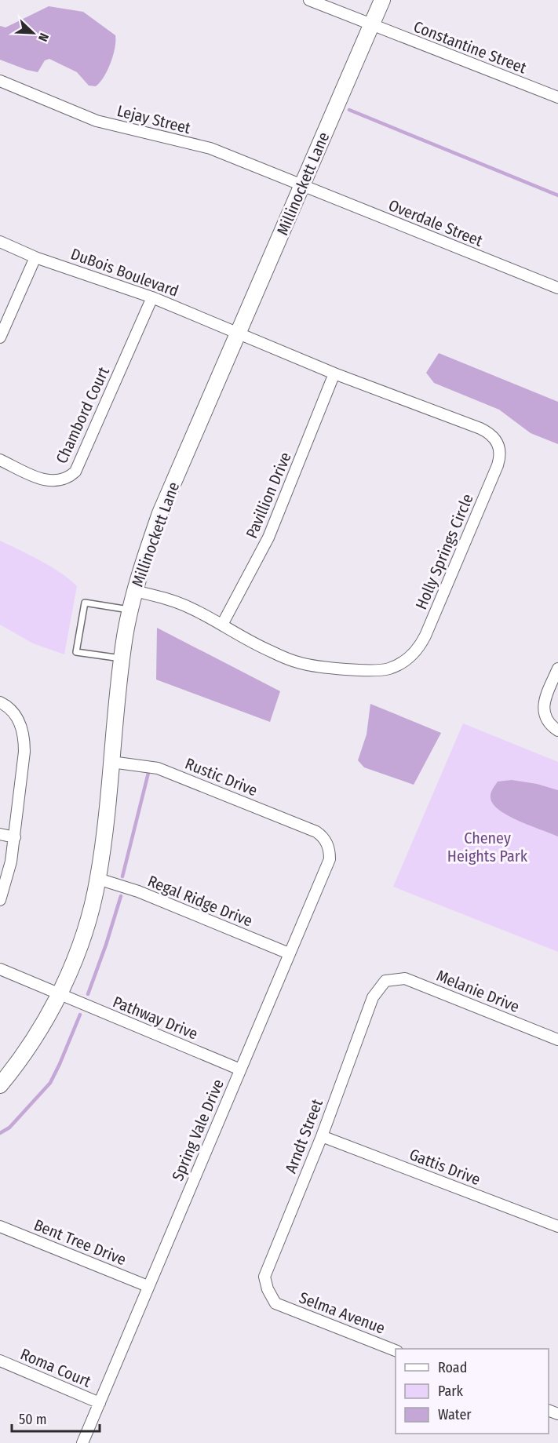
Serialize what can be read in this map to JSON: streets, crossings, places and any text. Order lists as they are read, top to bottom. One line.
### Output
{"streets":{"street":["Constantine Street","Lejay Street","Millinockett Lane","Overdale Street","DuBois Boulevard","Chambord Court","Pavillion Drive","Holly Springs Circle","Rustic Drive","Regal Ridge Drive","Melanie Drive","Pathway Drive","Spring Vale Drive","Arndt Street","Gattis Drive","Bent Tree Drive","Selma Avenue","Roma Court"]},"crossings":[["Constantine Street","Millinockett Lane"],["Lejay Street","Millinockett Lane"],["Lejay Street","Overdale Street"],["Millinockett Lane","Overdale Street"],["Millinockett Lane","DuBois Boulevard"],["Millinockett Lane","Holly Springs Circle"],["Millinockett Lane","Rustic Drive"],["Millinockett Lane","Regal Ridge Drive"],["Millinockett Lane","Pathway Drive"],["DuBois Boulevard","Chambord Court"],["DuBois Boulevard","Holly Springs Circle"],["Pavillion Drive","Holly Springs Circle"],["Rustic Drive","Spring Vale Drive"],["Regal Ridge Drive","Spring Vale Drive"],["Melanie Drive","Arndt Street"],["Pathway Drive","Spring Vale Drive"],["Spring Vale Drive","Bent Tree Drive"],["Spring Vale Drive","Roma Court"],["Arndt Street","Gattis Drive"],["Arndt Street","Selma Avenue"]],"parks":["Cheney Heights Park"],"legend":["Road","Park","Water"],"scale_bar":"50 m","north":"bottom right"}
